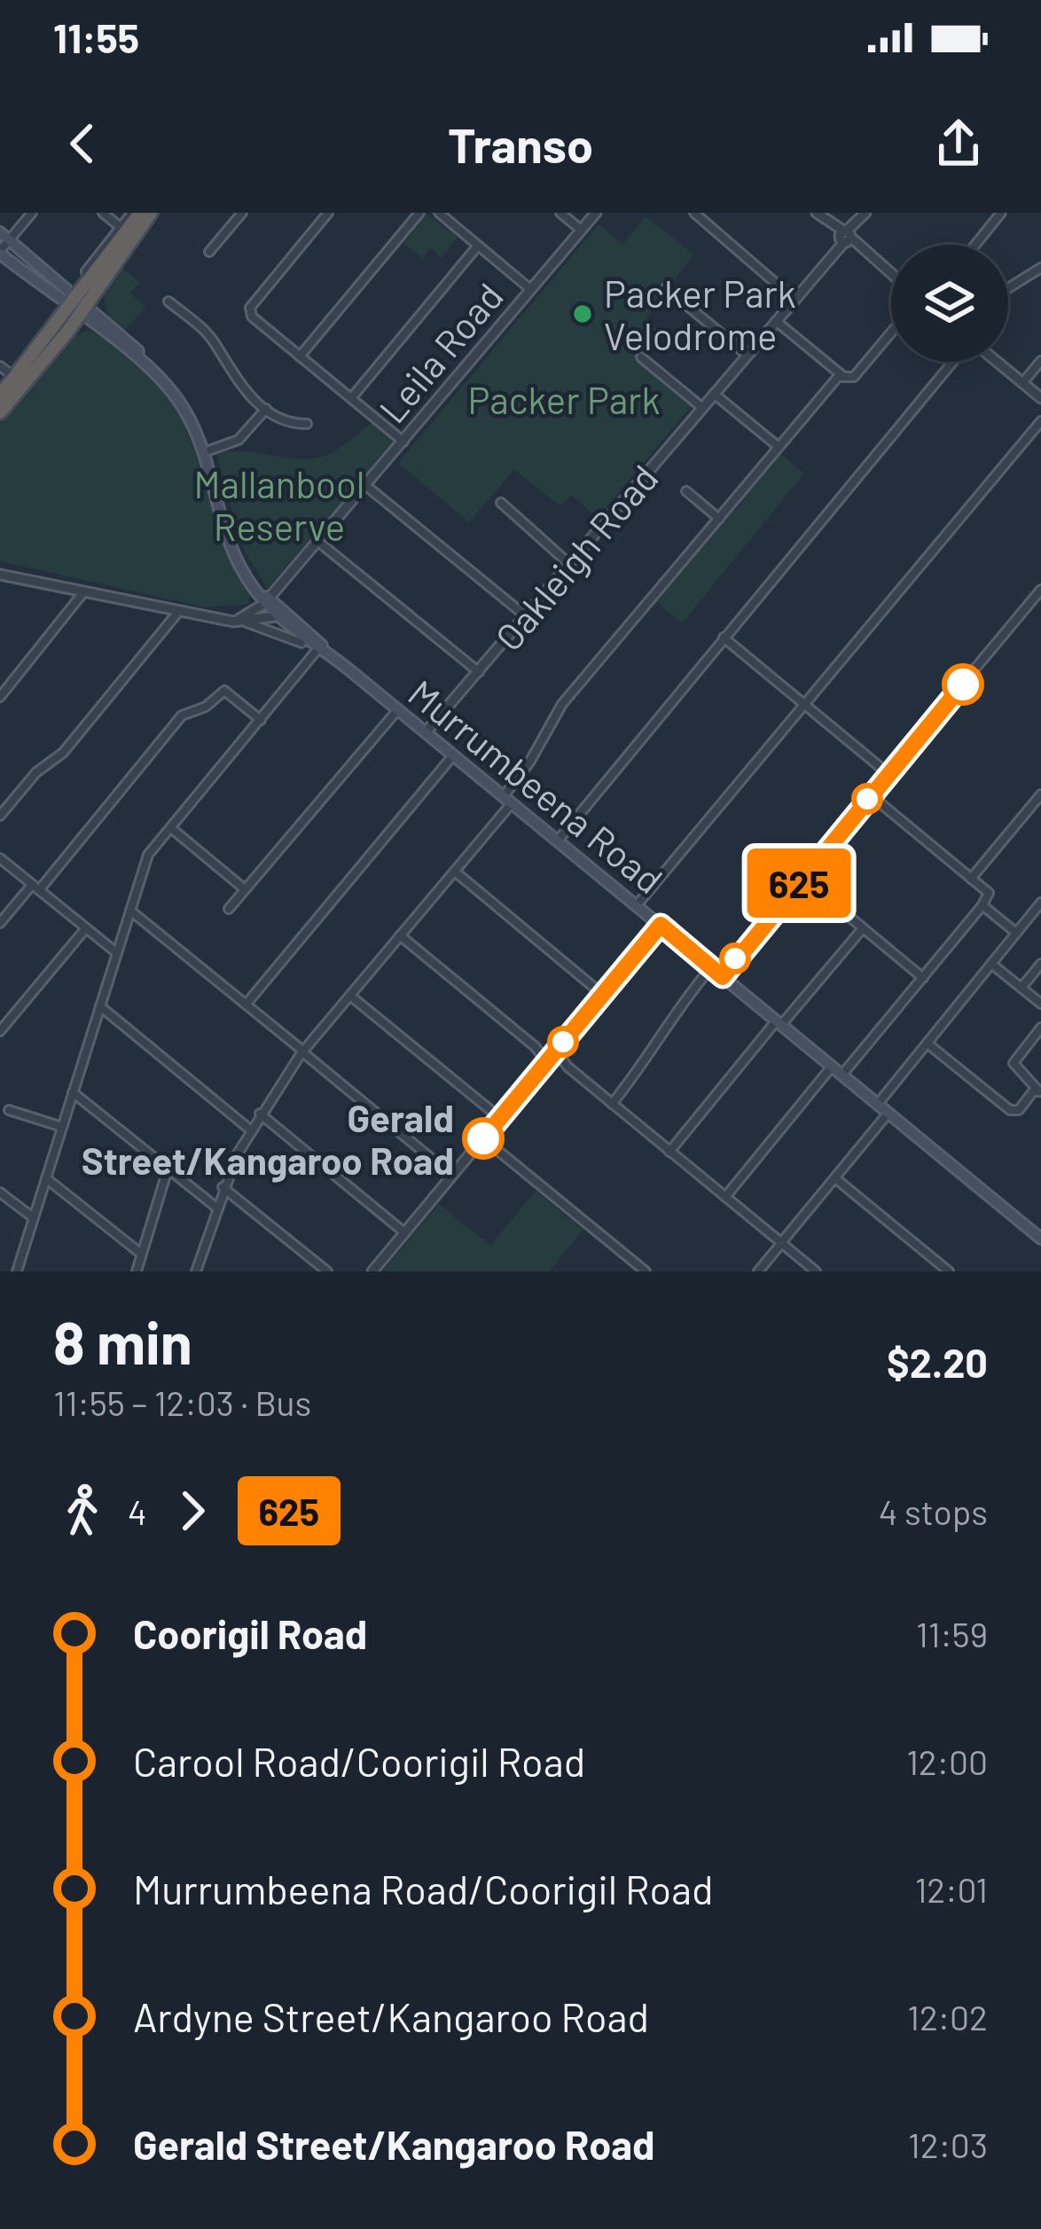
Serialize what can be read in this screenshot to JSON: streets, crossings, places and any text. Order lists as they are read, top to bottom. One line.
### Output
{"streets":{"main road":["Murrumbeena Road"],"street":["Leila Road","Oakleigh Road"]},"crossings":[["Leila Road","Murrumbeena Road"],["Oakleigh Road","Murrumbeena Road"]],"parks":["Packer Park","Mallanbool Reserve"],"places":["Packer Park Velodrome","Gerald Street/Kangaroo Road"],"lines":["bus line 625"],"page":{"status":"11:55","header":"Transo","on_map":"625","heading":["8 min","11:55 – 12:03 · Bus","$2.20"],"legs":["4","625","4 stops"],"list":[{"name":"Coorigil Road","value":"11:59"},{"name":"Carool Road/Coorigil Road","value":"12:00"},{"name":"Murrumbeena Road/Coorigil Road","value":"12:01"},{"name":"Ardyne Street/Kangaroo Road","value":"12:02"},{"name":"Gerald Street/Kangaroo Road","value":"12:03"}]}}
